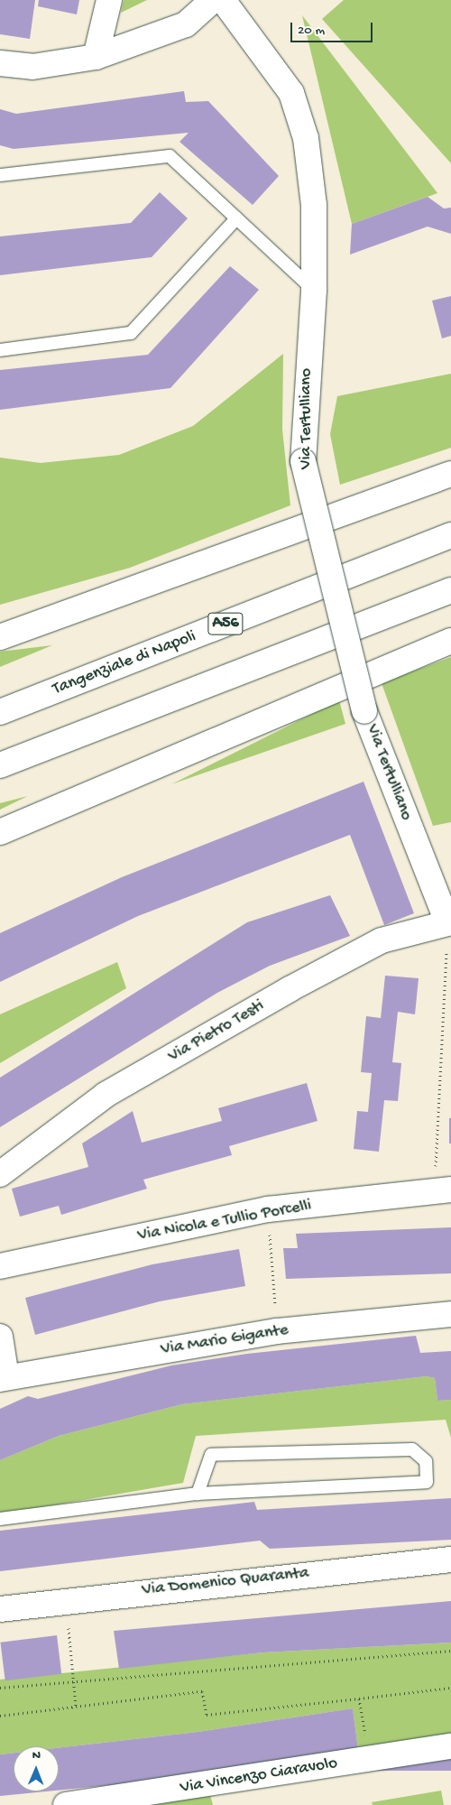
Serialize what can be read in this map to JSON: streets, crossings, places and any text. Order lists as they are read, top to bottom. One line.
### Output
{"streets":{"main road":["Via Tertulliano","A56","Tangenziale di Napoli","Via Pietro Testi","Via Nicola e Tullio Porcelli","Via Mario Gigante","Via Domenico Quaranta","Via Vincenzo Ciaravolo"]},"crossings":[["Via Tertulliano","Via Pietro Testi"]],"scale_bar":"20 m","north":"top"}
